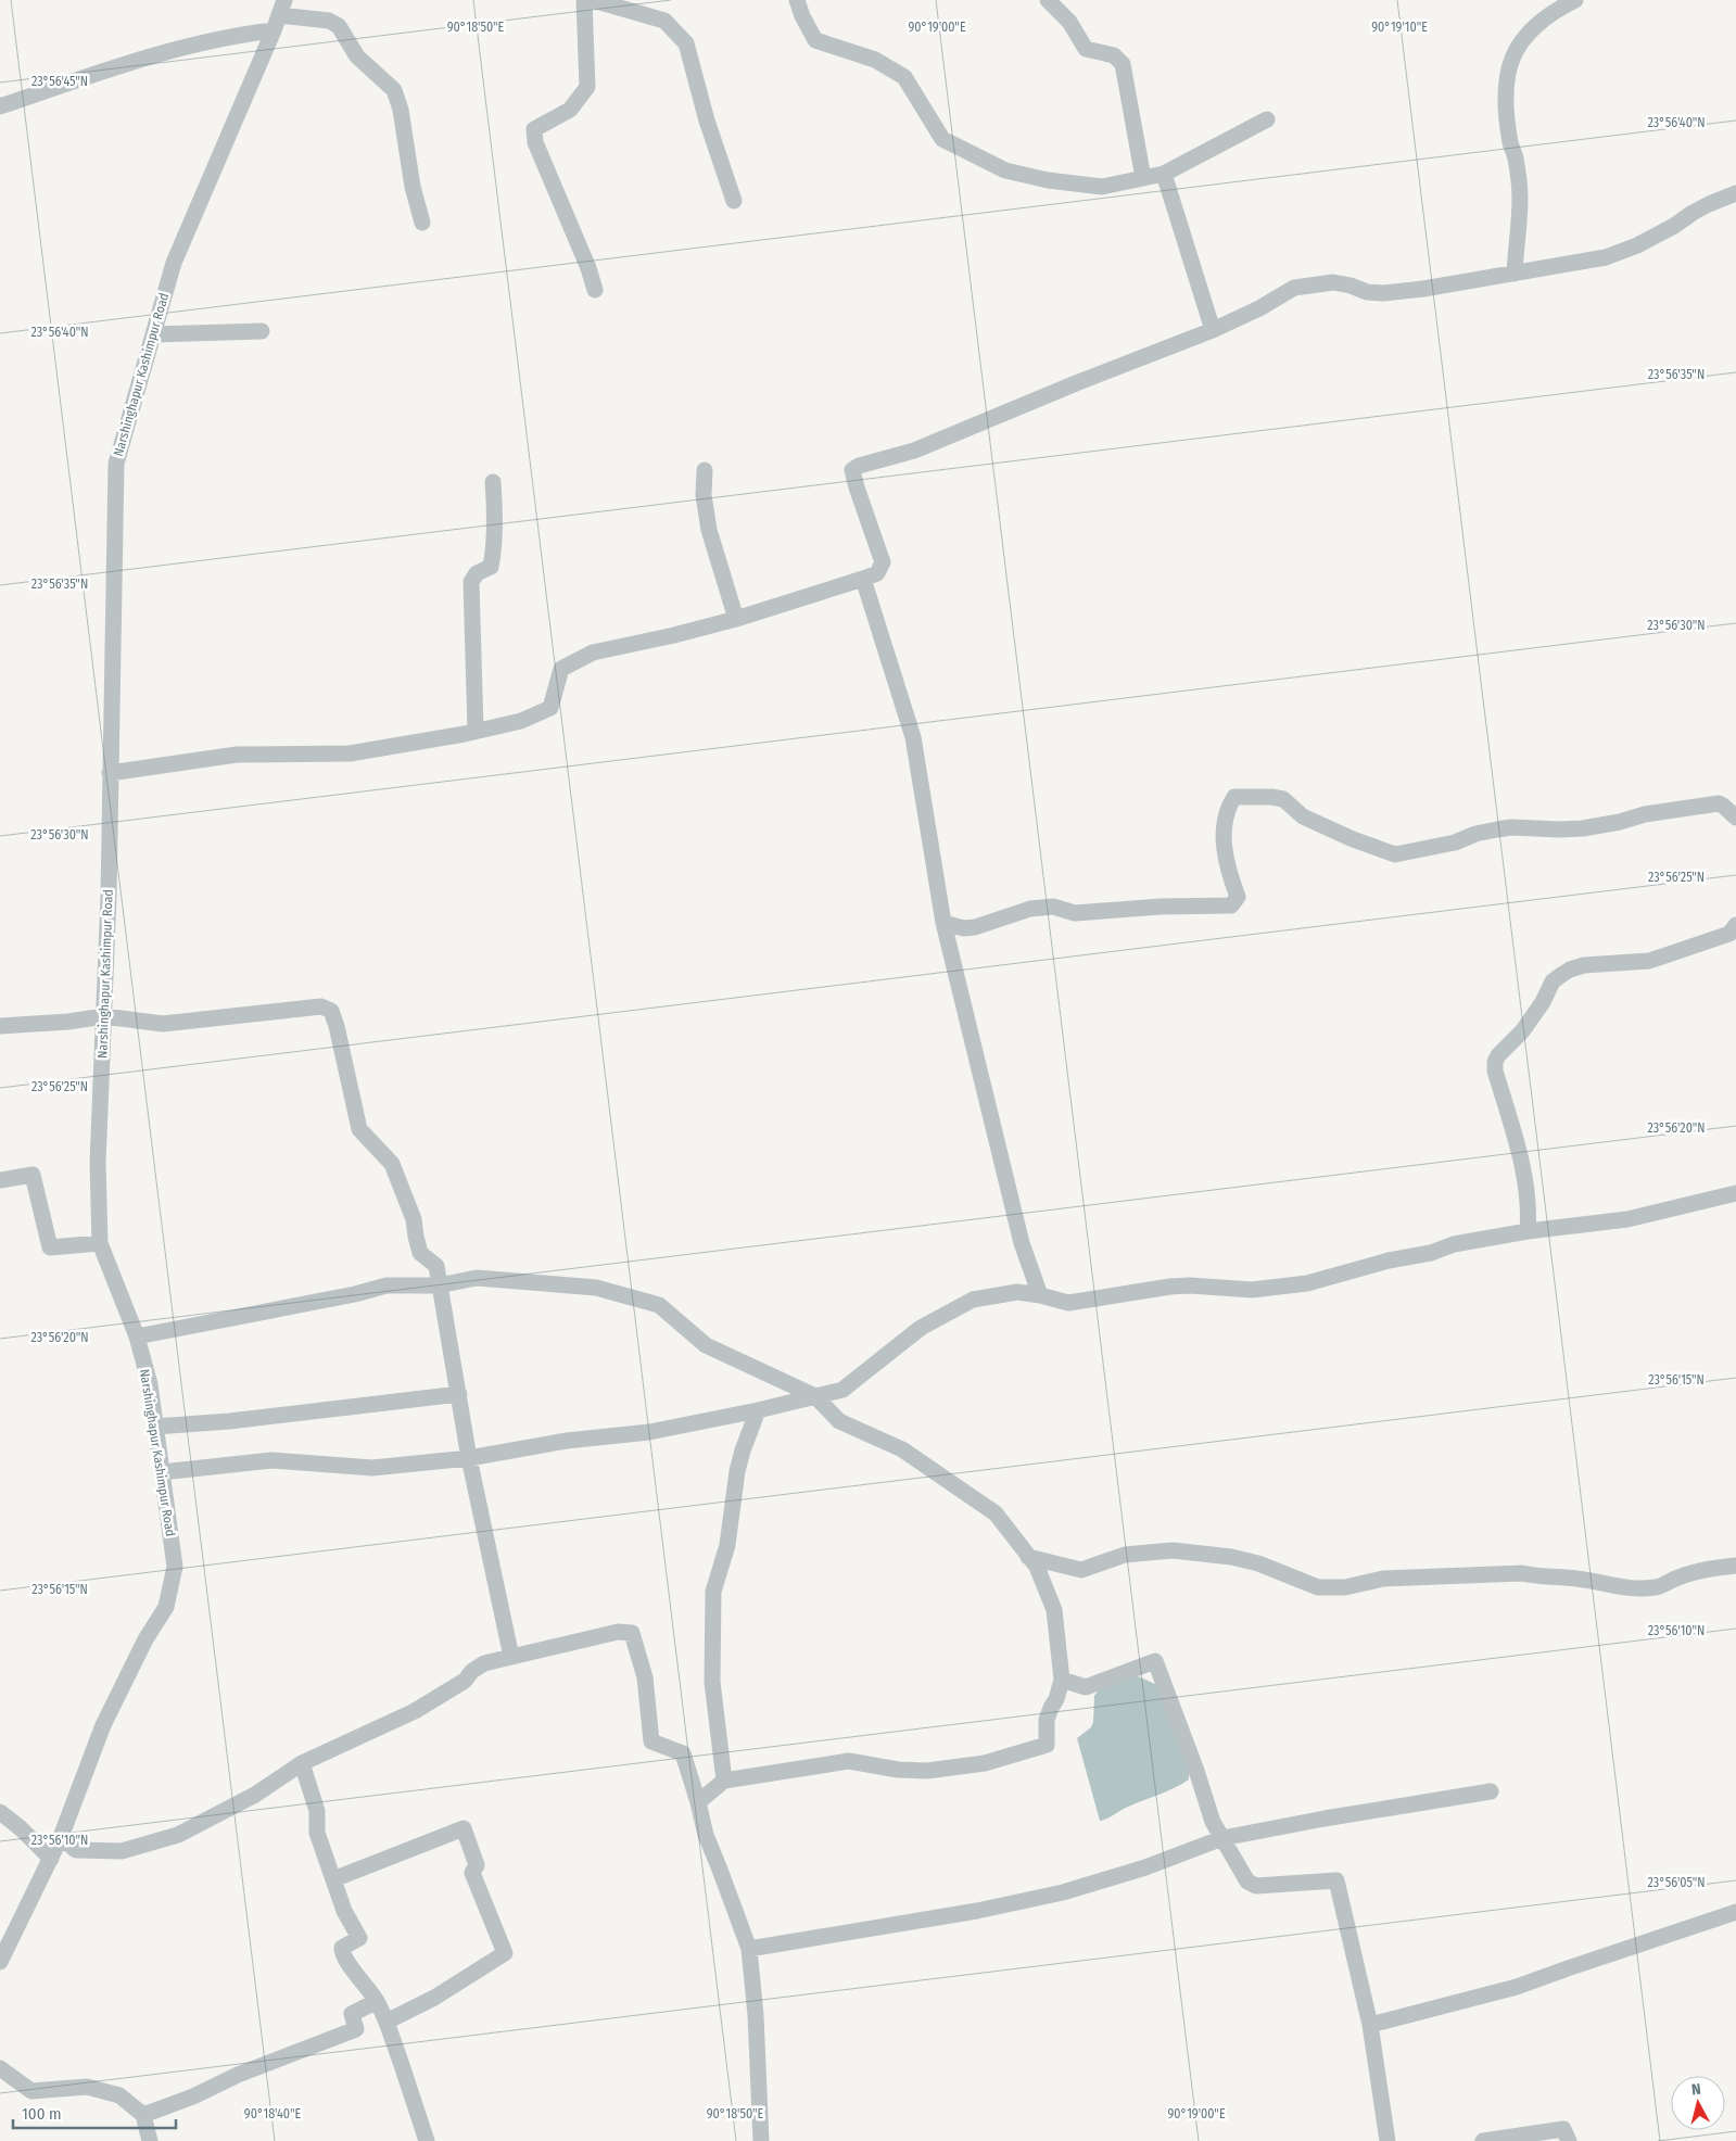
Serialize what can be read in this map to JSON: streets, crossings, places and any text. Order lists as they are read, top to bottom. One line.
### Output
{"streets":{"street":["Narshinghapur Kashimpur Road"]},"scale_bar":"100 m","north":"top","coordinates":["90°18'50\"E","90°19'00\"E","90°19'10\"E","23°56'45\"N","23°56'40\"N","23°56'35\"N","23°56'30\"N","23°56'25\"N","23°56'20\"N","23°56'15\"N","23°56'10\"N","23°56'05\"N","90°18'40\"E"]}
